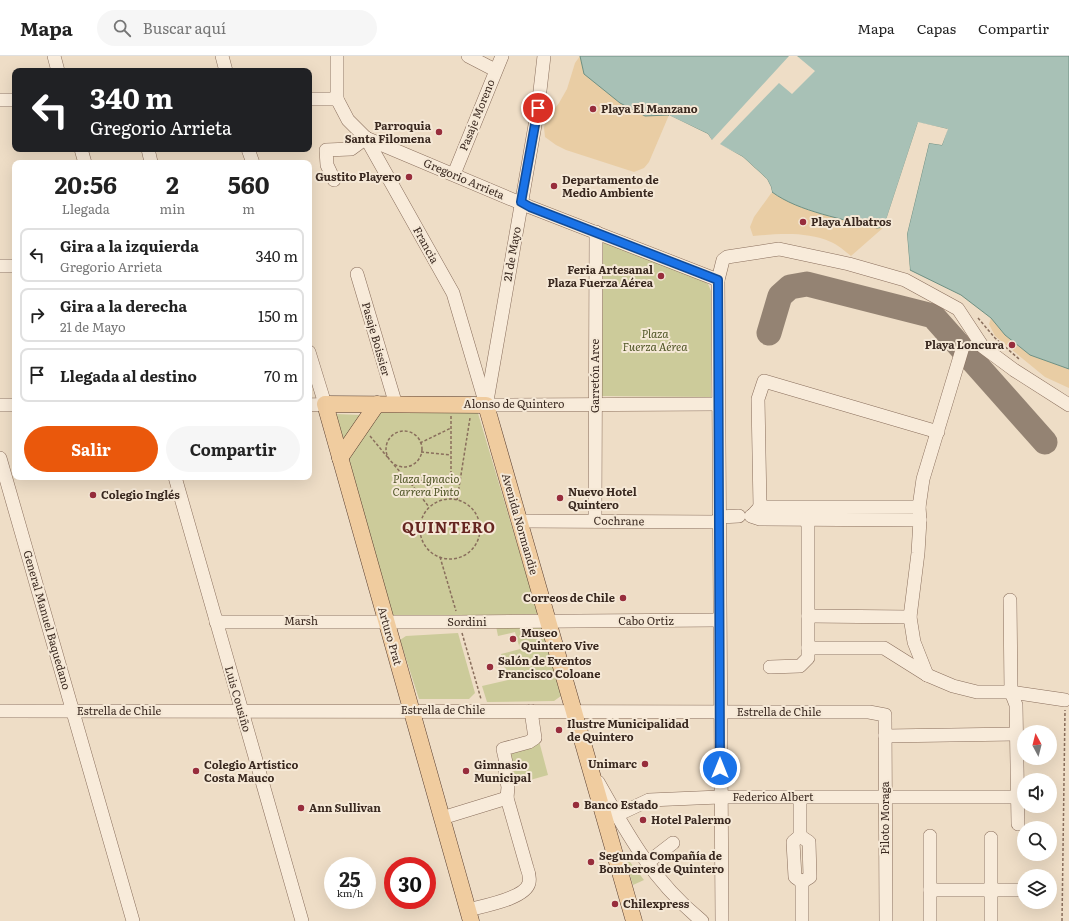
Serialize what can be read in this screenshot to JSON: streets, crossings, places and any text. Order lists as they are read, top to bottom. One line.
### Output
{"streets":{"main road":["Alonso de Quintero","Avenida Normandie","Arturo Prat"],"street":["Pasaje Moreno","Gregorio Arrieta","Francia","21 de Mayo","Pasaje Boissier","Garretón Arce","Cochrane","General Manuel Baquedano","Marsh","Cabo Ortiz","Sordini","Luis Cousiño","Estrella de Chile","Federico Albert","Piloto Moraga"]},"crossings":[["Pasaje Moreno","Gregorio Arrieta"],["Gregorio Arrieta","Francia"],["Gregorio Arrieta","21 de Mayo"],["Gregorio Arrieta","Garretón Arce"],["Francia","21 de Mayo"],["Francia","Alonso de Quintero"],["Francia","Avenida Normandie"],["21 de Mayo","Alonso de Quintero"],["21 de Mayo","Avenida Normandie"],["Pasaje Boissier","Alonso de Quintero"],["Garretón Arce","Alonso de Quintero"],["Garretón Arce","Cochrane"],["Alonso de Quintero","Avenida Normandie"],["Alonso de Quintero","Arturo Prat"],["Cochrane","Avenida Normandie"],["Avenida Normandie","Cabo Ortiz"],["Avenida Normandie","Sordini"],["Avenida Normandie","Estrella de Chile"],["General Manuel Baquedano","Estrella de Chile"],["Marsh","Sordini"],["Marsh","Arturo Prat"],["Marsh","Luis Cousiño"],["Cabo Ortiz","Sordini"],["Sordini","Arturo Prat"],["Arturo Prat","Estrella de Chile"],["Luis Cousiño","Estrella de Chile"],["Estrella de Chile","Piloto Moraga"],["Federico Albert","Piloto Moraga"]],"districts":["QUINTERO"],"parks":["Plaza Fuerza Aérea","Plaza Ignacio Carrera Pinto"],"places":["Playa El Manzano","Parroquia Santa Filomena","Gustito Playero","Departamento de Medio Ambiente","Playa Albatros","Feria Artesanal Plaza Fuerza Aérea","Playa Loncura","Colegio Inglés","Nuevo Hotel Quintero","Correos de Chile","Museo Quintero Vive","Salón de Eventos Francisco Coloane","Ilustre Municipalidad de Quintero","Unimarc","Colegio Artístico Costa Mauco","Gimnasio Municipal","Banco Estado","Ann Sullivan","Hotel Palermo","Segunda Compañía de Bomberos de Quintero","Chilexpress"],"north":"top","page":{"header":"Mapa","search":"Buscar aquí","nav":["Mapa","Capas","Compartir"],"turn":["340 m","Gregorio Arrieta"],"eta":["20:56","Llegada","2","min","560","m"],"list":[{"name":"Gira a la izquierda","note":"Gregorio Arrieta","value":"340 m"},{"name":"Gira a la derecha","note":"21 de Mayo","value":"150 m"},{"name":"Llegada al destino","value":"70 m"}],"buttons":["Salir","Compartir"],"speed":"25 km/h","limit":"30"}}
